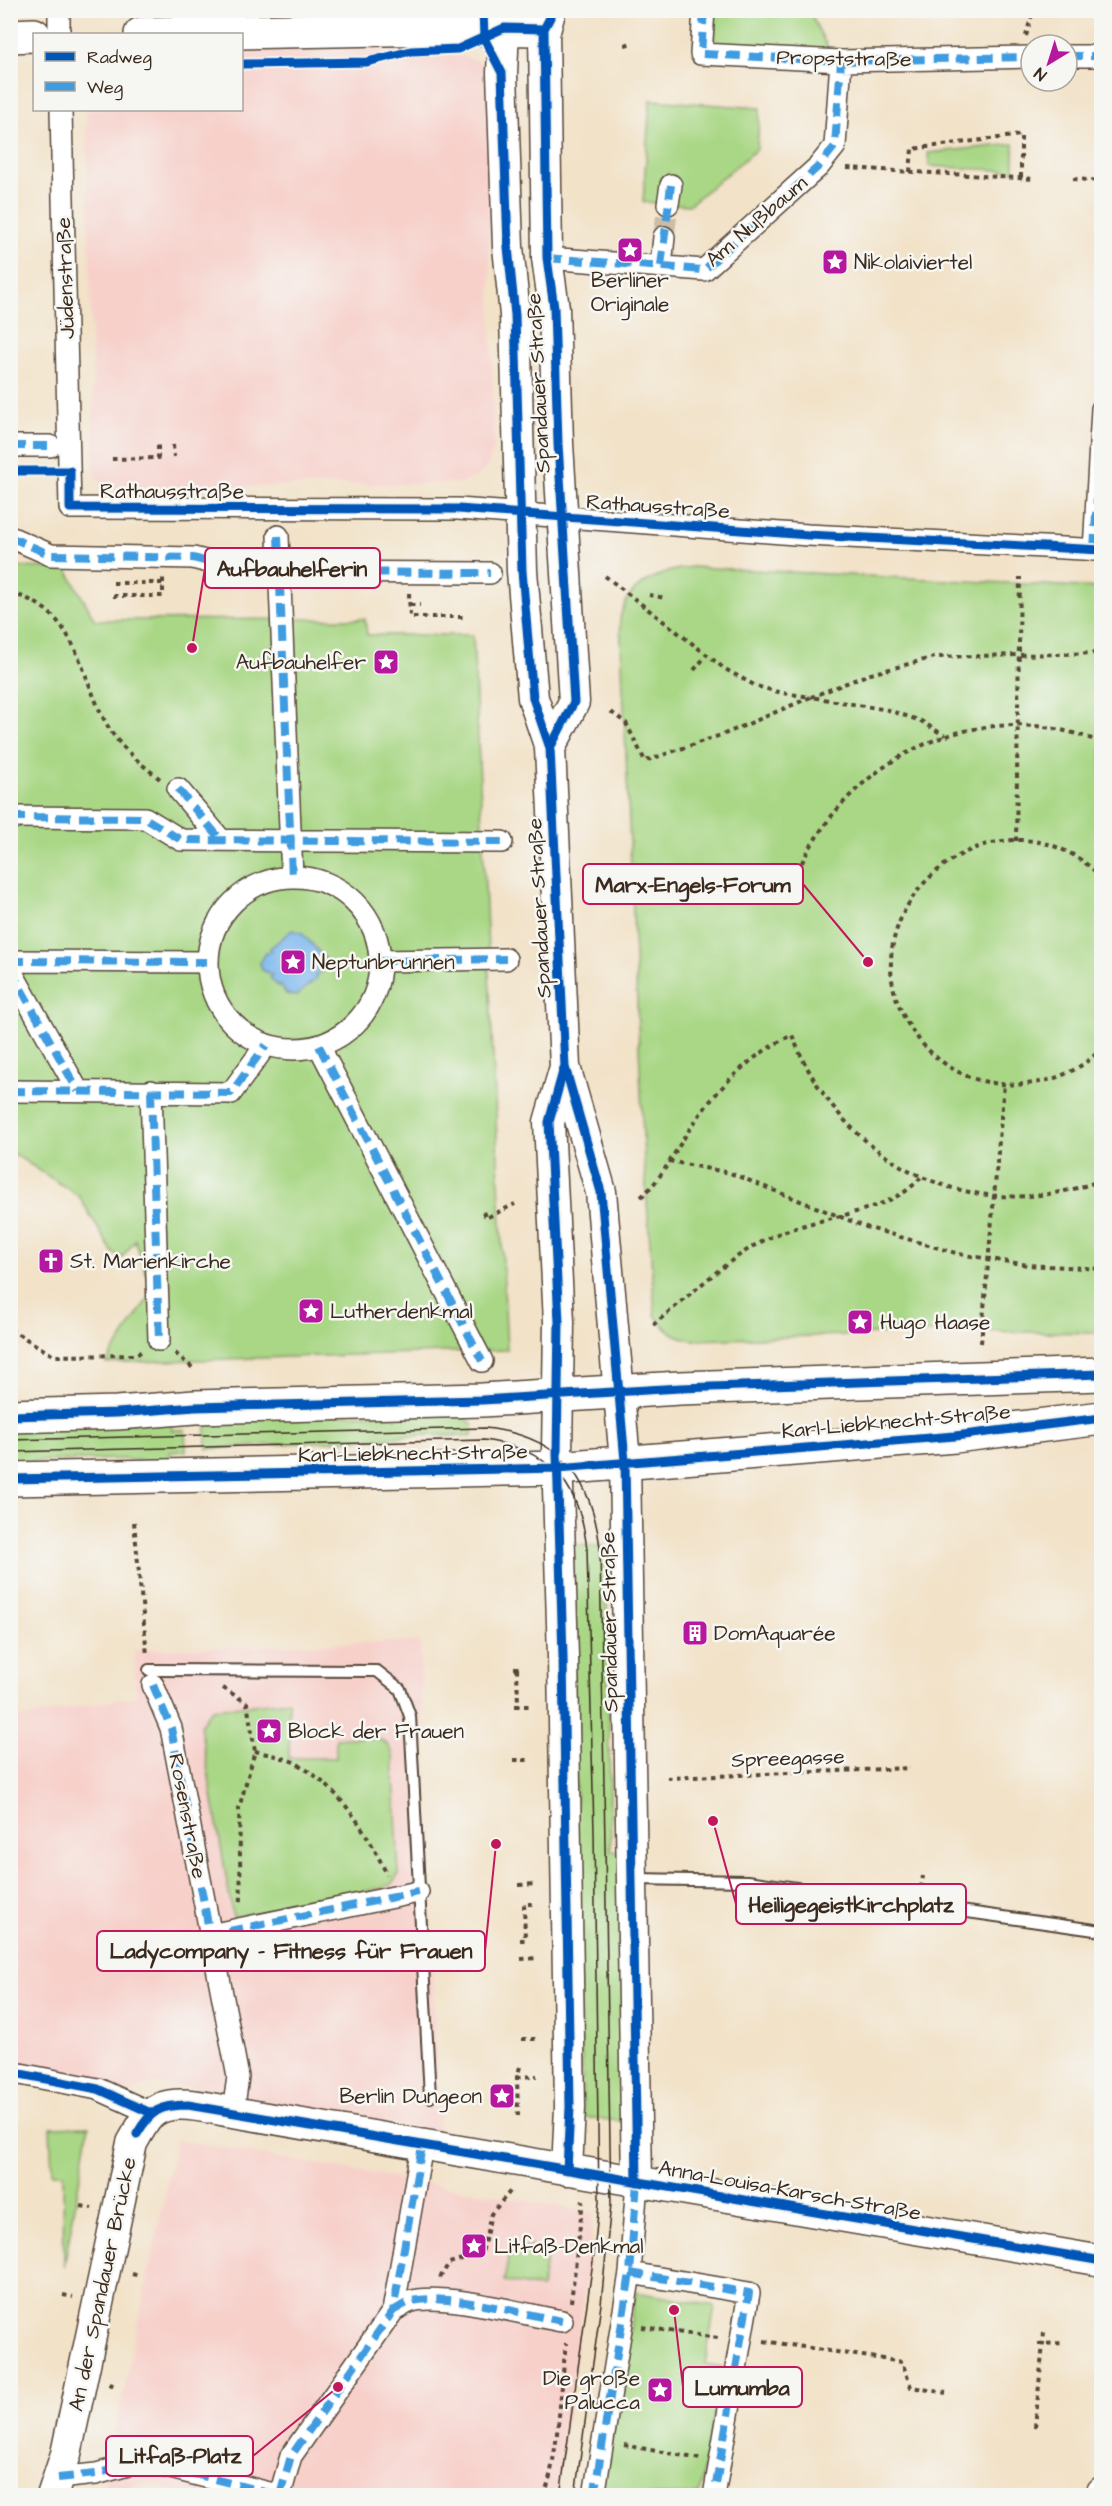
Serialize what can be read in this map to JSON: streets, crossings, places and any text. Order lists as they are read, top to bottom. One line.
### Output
{"streets":{"main road":["Karl-Liebknecht-Straße"],"street":["Propststraße","Am Nußbaum","Jüdenstraße","Spandauer Straße","Rathausstraße","Rosenstraße","Anna-Louisa-Karsch-Straße","An der Spandauer Brücke"],"path":["Spreegasse"]},"crossings":[["Propststraße","Am Nußbaum"],["Am Nußbaum","Spandauer Straße"],["Jüdenstraße","Rathausstraße"],["Spandauer Straße","Rathausstraße"],["Spandauer Straße","Karl-Liebknecht-Straße"],["Spandauer Straße","Anna-Louisa-Karsch-Straße"],["Rosenstraße","Anna-Louisa-Karsch-Straße"],["Anna-Louisa-Karsch-Straße","An der Spandauer Brücke"]],"places":{"place":["Berliner Originale","Nikolaiviertel","Aufbauhelfer","Neptunbrunnen","Lutherdenkmal","Hugo Haase","Block der Frauen","Berlin Dungeon","Litfaß-Denkmal","Die große Palucca"],"other":["Aufbauhelferin","Marx-Engels-Forum","Heiligegeistkirchplatz","Ladycompany - Fitness für Frauen","Lumumba","Litfaß-Platz"],"church":["St. Marienkirche"],"building":["DomAquarée"]},"legend":["Radweg","Weg"],"north":"bottom left"}
